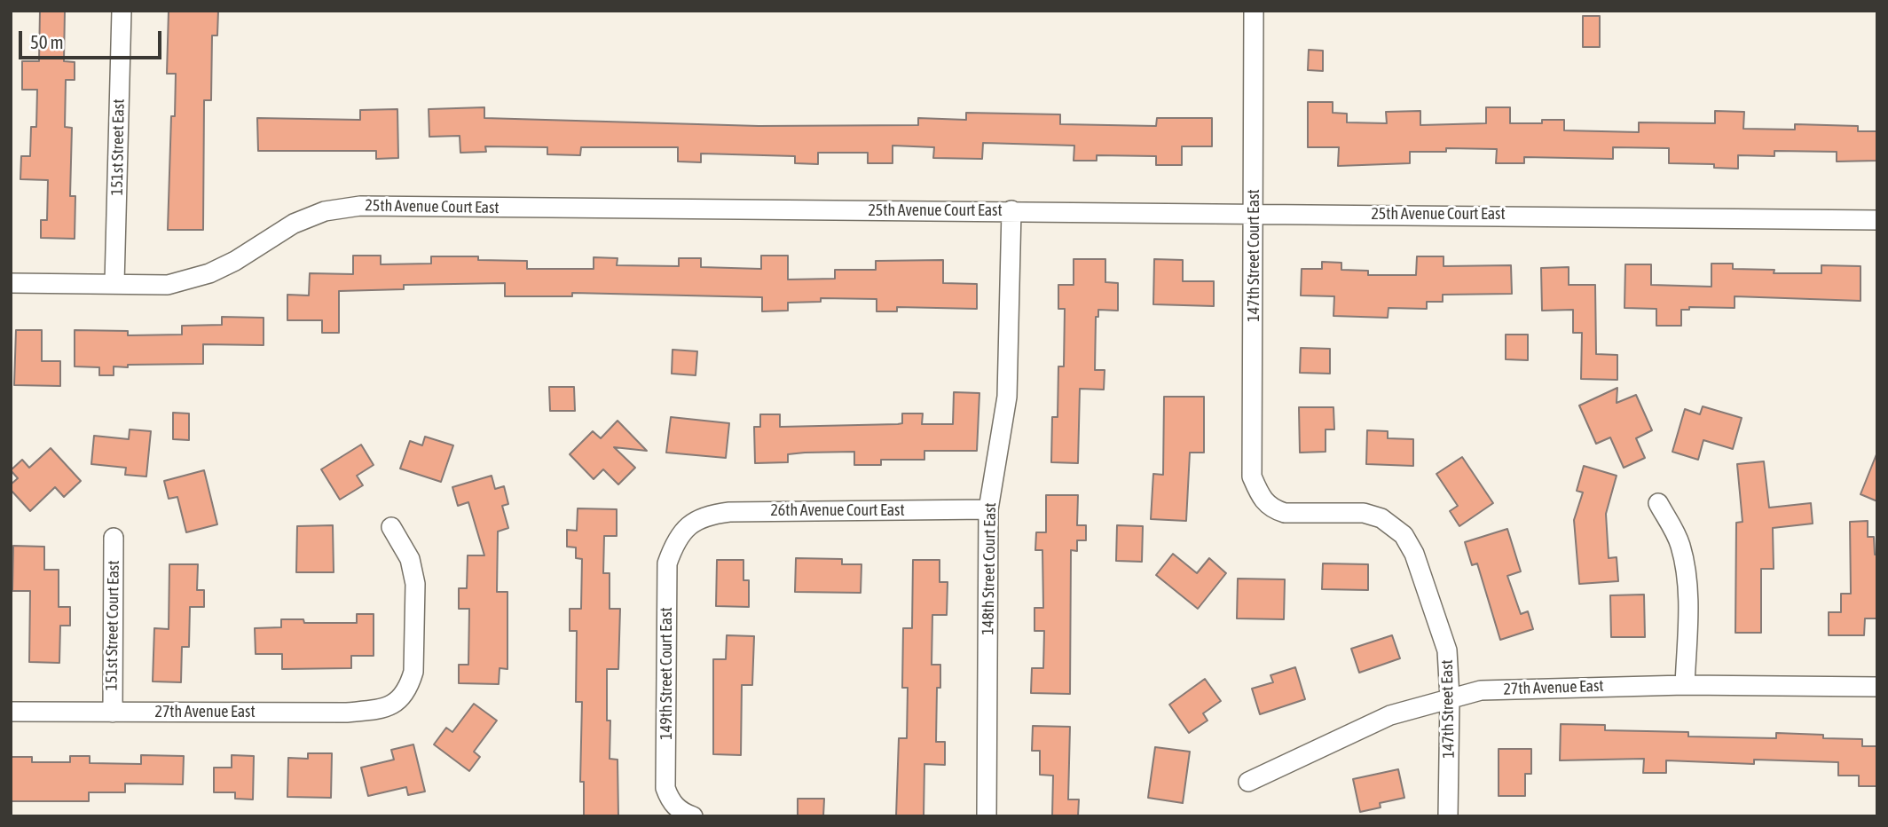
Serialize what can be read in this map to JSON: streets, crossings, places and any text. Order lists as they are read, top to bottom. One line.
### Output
{"streets":{"street":["151st Street East","25th Avenue Court East","147th Street Court East","26th Avenue Court East","148th Street Court East","151st Street Court East","149th Street Court East","27th Avenue East","147th Street East"]},"crossings":[["151st Street East","25th Avenue Court East"],["25th Avenue Court East","147th Street Court East"],["25th Avenue Court East","148th Street Court East"],["147th Street Court East","147th Street East"],["26th Avenue Court East","148th Street Court East"],["26th Avenue Court East","149th Street Court East"],["151st Street Court East","27th Avenue East"],["27th Avenue East","147th Street East"]],"scale_bar":"50 m"}
